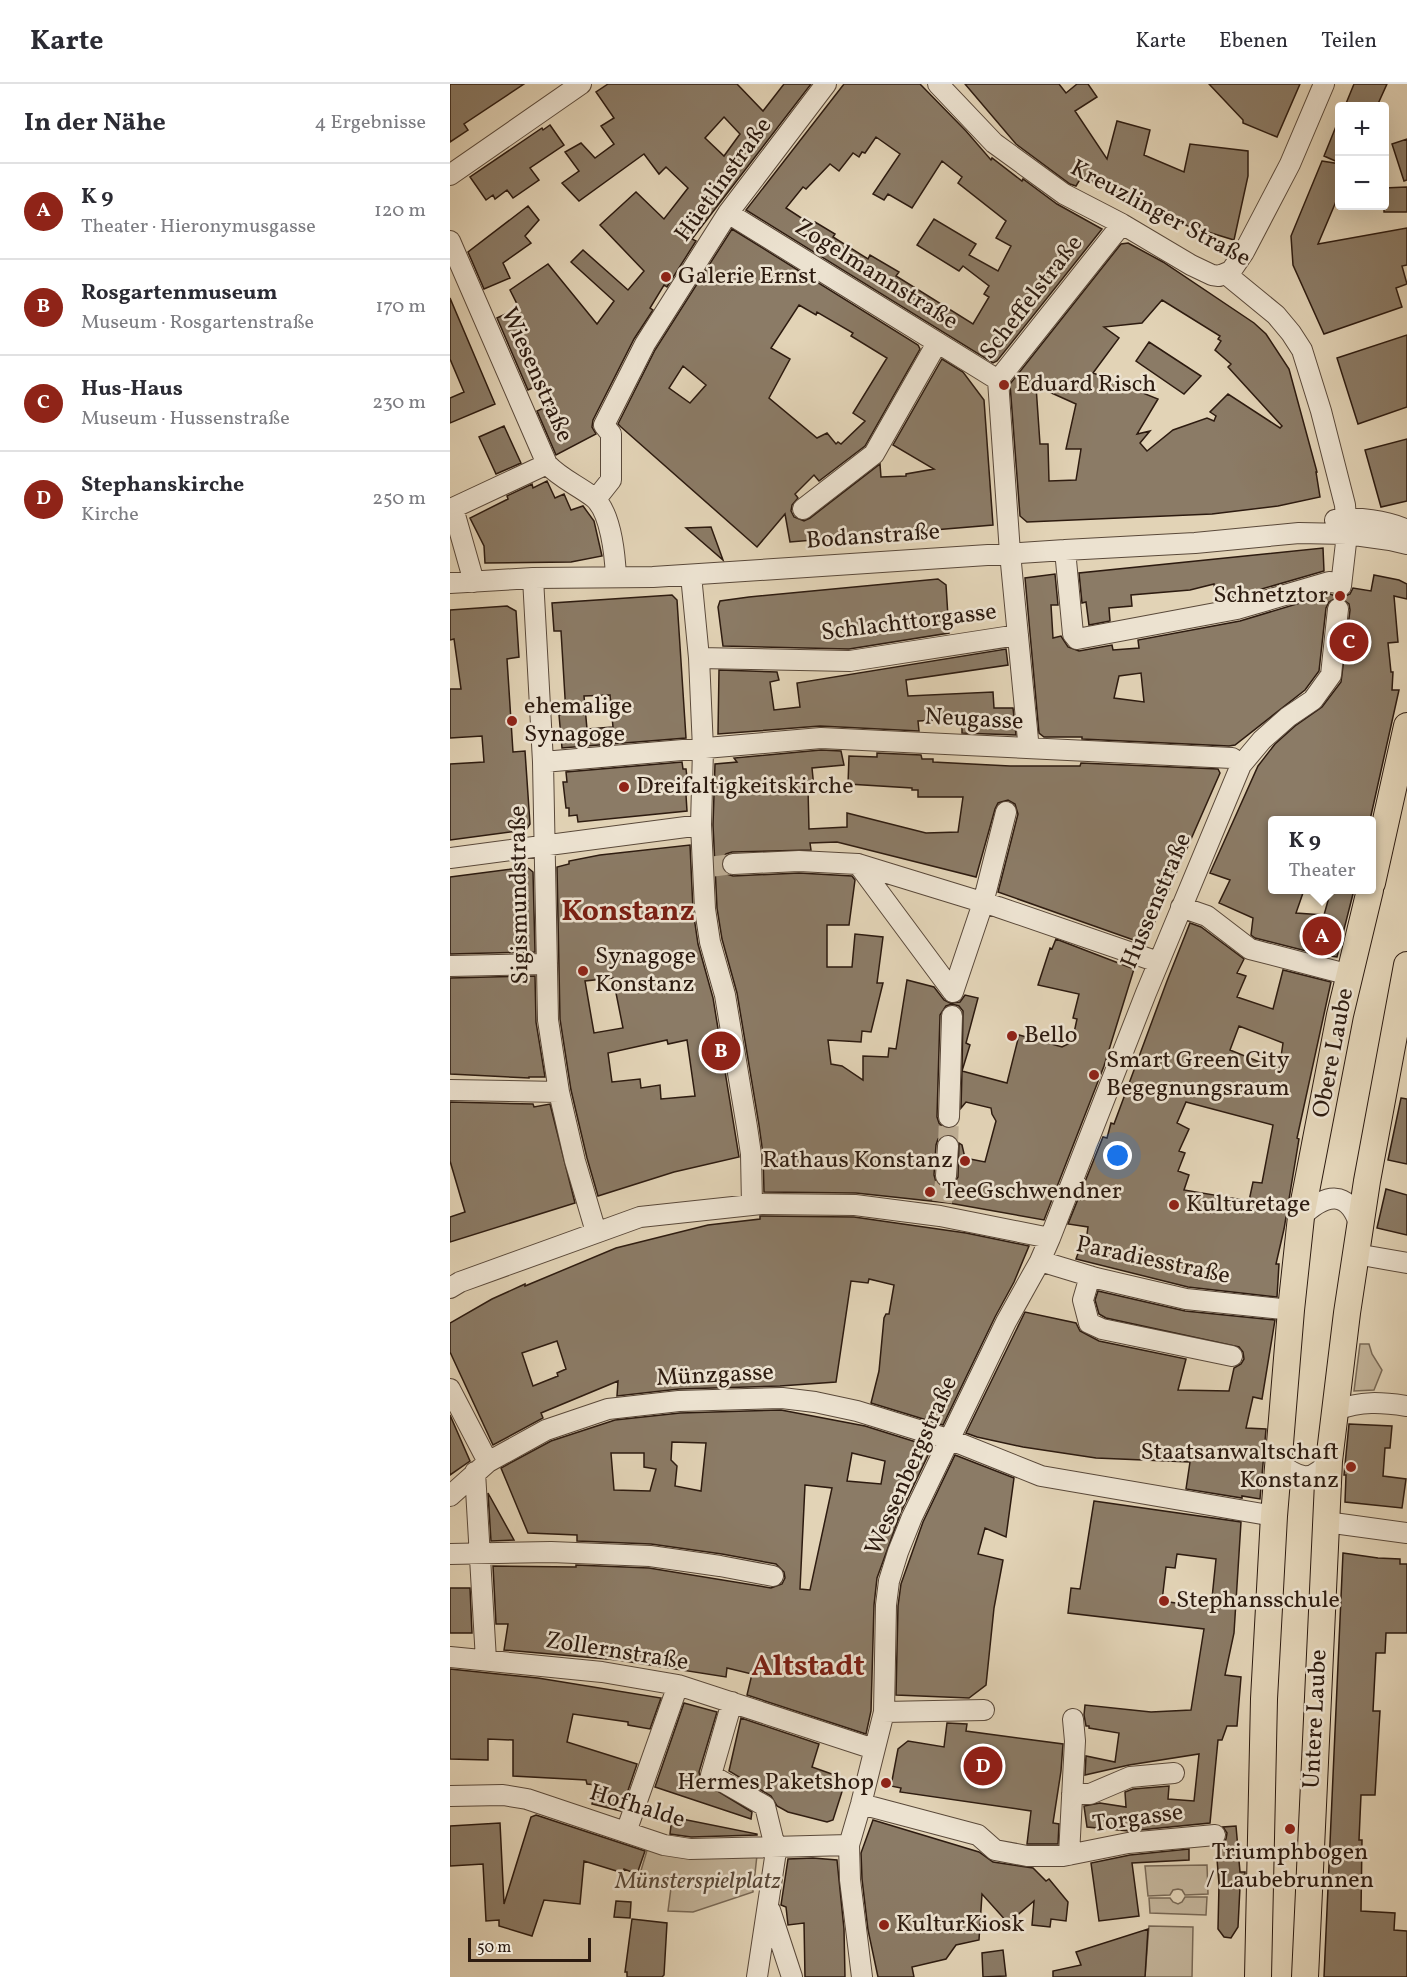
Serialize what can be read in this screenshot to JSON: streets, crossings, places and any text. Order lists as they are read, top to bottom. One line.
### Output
{"streets":{"main road":["Obere Laube","Untere Laube"],"street":["Hüetlinstraße","Kreuzlinger Straße","Zogelmannstraße","Scheffelstraße","Wiesenstraße","Bodanstraße","Schlachttorgasse","Neugasse","Sigismundstraße","Hussenstraße","Paradiesstraße","Münzgasse","Wessenbergstraße","Zollernstraße","Hofhalde","Torgasse"]},"crossings":[["Hüetlinstraße","Zogelmannstraße"],["Kreuzlinger Straße","Scheffelstraße"],["Kreuzlinger Straße","Bodanstraße"],["Zogelmannstraße","Scheffelstraße"],["Scheffelstraße","Bodanstraße"],["Scheffelstraße","Schlachttorgasse"],["Scheffelstraße","Neugasse"],["Wiesenstraße","Bodanstraße"],["Bodanstraße","Sigismundstraße"],["Neugasse","Sigismundstraße"],["Neugasse","Hussenstraße"],["Hussenstraße","Wessenbergstraße"],["Obere Laube","Paradiesstraße"],["Paradiesstraße","Wessenbergstraße"],["Münzgasse","Wessenbergstraße"],["Wessenbergstraße","Zollernstraße"],["Wessenbergstraße","Hofhalde"],["Wessenbergstraße","Torgasse"]],"districts":["Konstanz","Altstadt"],"parks":["Münsterspielplatz"],"places":["Galerie Ernst","Eduard Risch","Schnetztor","ehemalige Synagoge","Dreifaltigkeitskirche","Synagoge Konstanz","Bello","Smart Green City Begegnungsraum","Rathaus Konstanz","TeeGschwendner","Kulturetage","Staatsanwaltschaft Konstanz","Stephansschule","Hermes Paketshop","Triumphbogen / Laubebrunnen","KulturKiosk"],"scale_bar":"50 m","page":{"header":"Karte","nav":["Karte","Ebenen","Teilen"],"heading":["In der Nähe","4 Ergebnisse"],"map_buttons":["+","−"],"list":[{"mark":"A","name":"K 9","note":"Theater · Hieronymusgasse","value":"120 m"},{"mark":"B","name":"Rosgartenmuseum","note":"Museum · Rosgartenstraße","value":"170 m"},{"mark":"C","name":"Hus-Haus","note":"Museum · Hussenstraße","value":"230 m"},{"mark":"D","name":"Stephanskirche","note":"Kirche","value":"250 m"}],"pins":["C","A","B","D"],"popup":["K 9","Theater"],"scale":"50 m"}}
